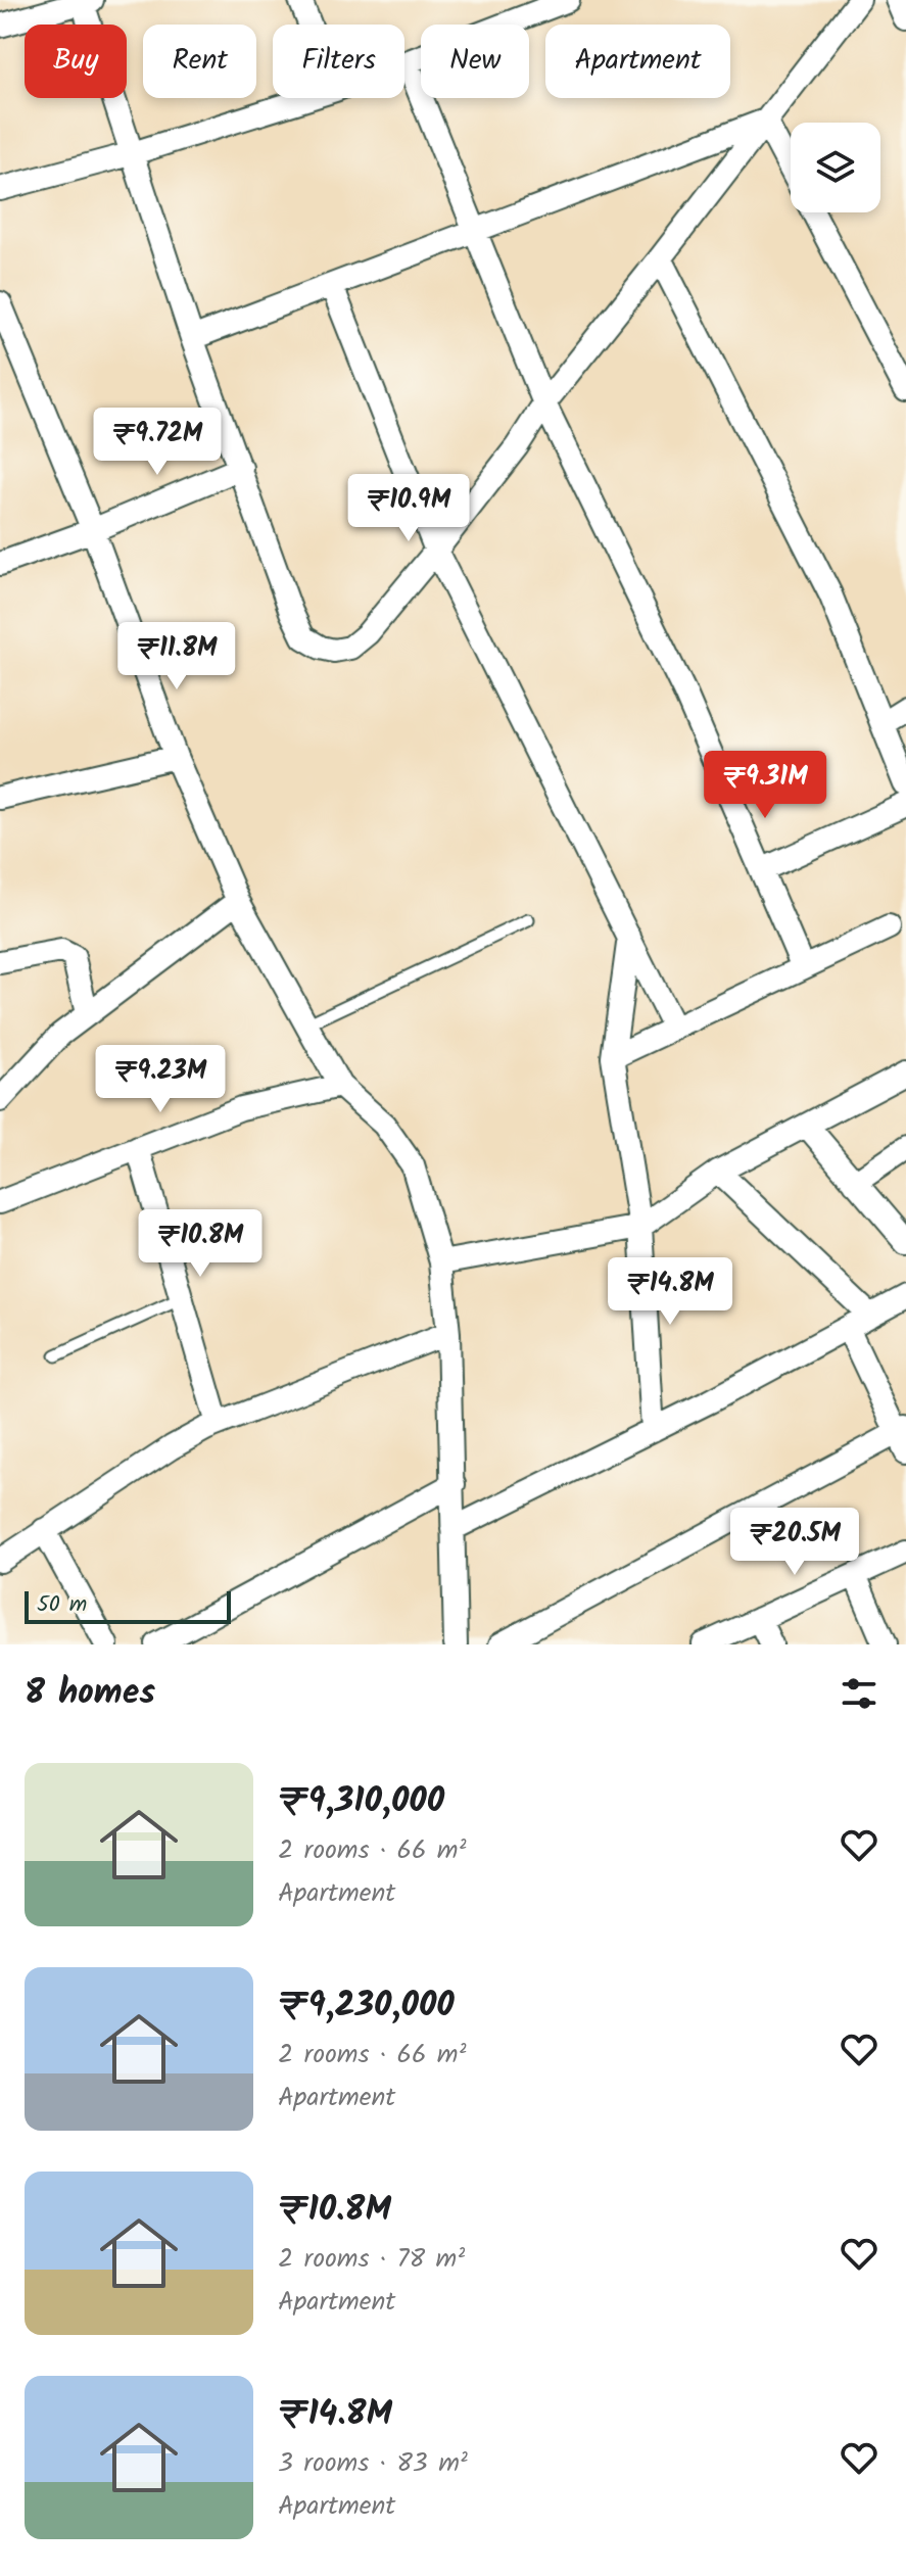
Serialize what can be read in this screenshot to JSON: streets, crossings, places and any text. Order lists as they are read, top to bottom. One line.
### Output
{"scale_bar":"50 m","page":{"chip":["Buy","Rent","Filters","New","Apartment"],"price":["₹9.72M","₹10.9M","₹11.8M","₹9.31M","₹9.23M","₹10.8M","₹14.8M","₹20.5M"],"scale":"50 m","heading":"8 homes","list":[{"name":"₹9,310,000","note":"2 rooms · 66 m² · Apartment"},{"name":"₹9,230,000","note":"2 rooms · 66 m² · Apartment"},{"name":"₹10.8M","note":"2 rooms · 78 m² · Apartment"},{"name":"₹14.8M","note":"3 rooms · 83 m² · Apartment"}]}}
